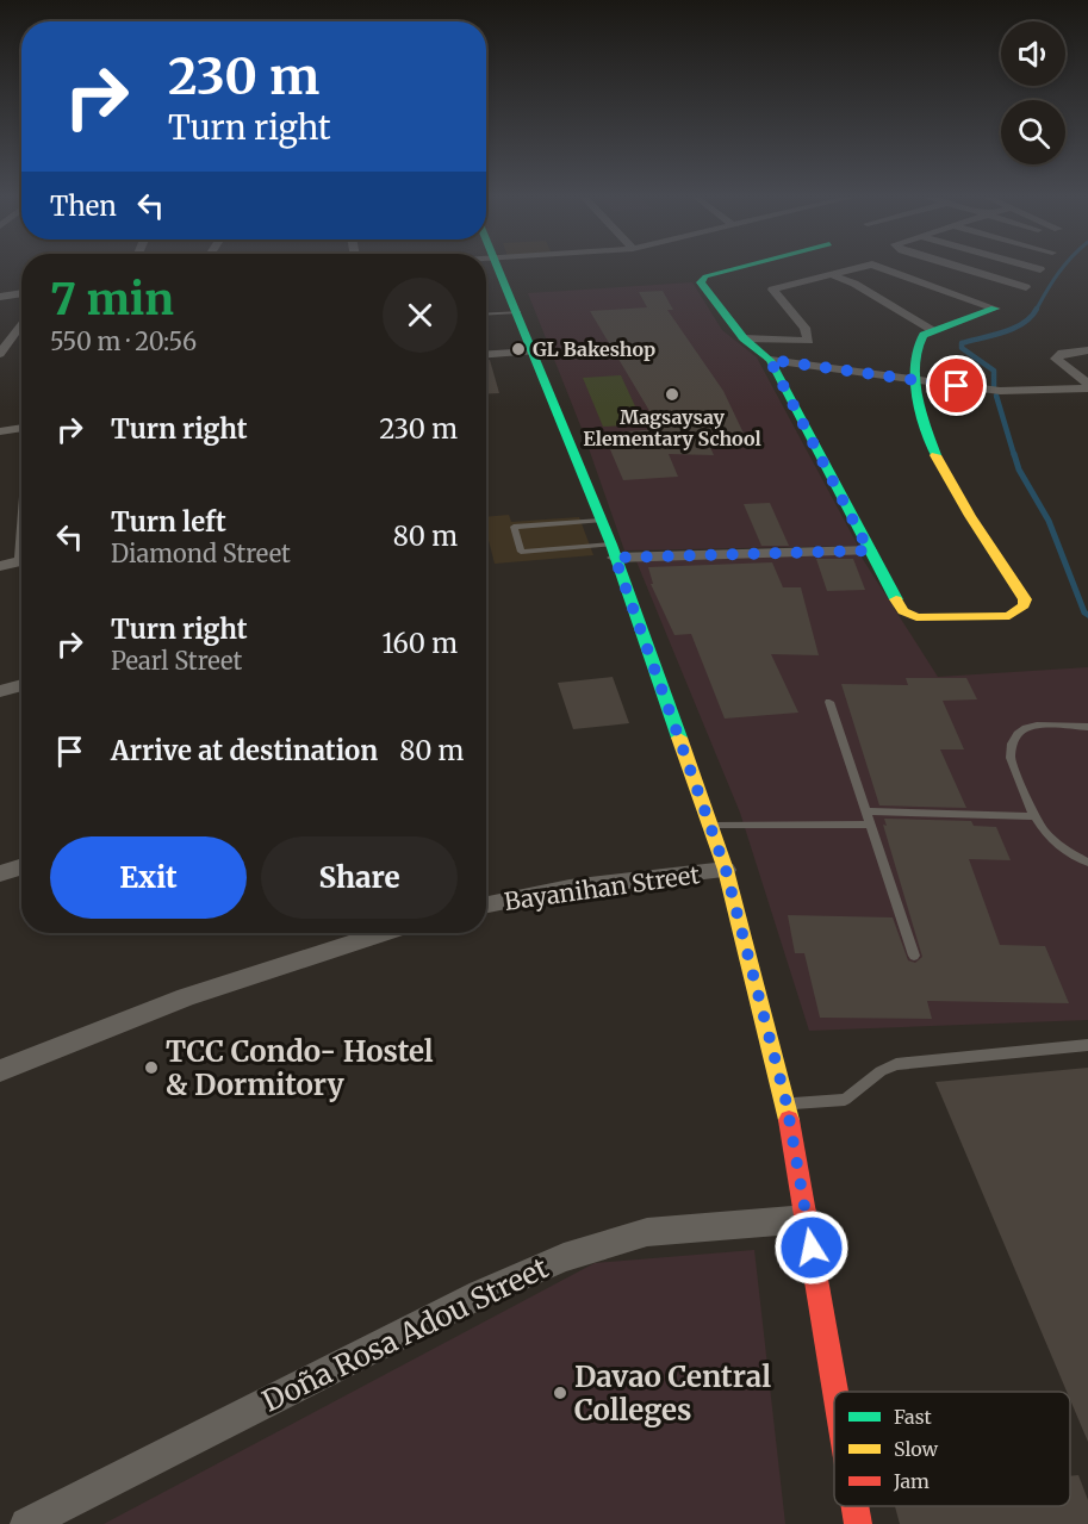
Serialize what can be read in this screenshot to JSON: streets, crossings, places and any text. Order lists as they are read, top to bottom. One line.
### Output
{"streets":{"street":["Bayanihan Street","Doña Rosa Adou Street"]},"places":["GL Bakeshop","Magsaysay Elementary School","TCC Condo- Hostel & Dormitory","Davao Central Colleges"],"legend":["Fast","Slow","Jam"],"page":{"turn":["230 m","Turn right"],"then":"Then","heading":["7 min","550 m · 20:56"],"list":[{"name":"Turn right","value":"230 m"},{"name":"Turn left","note":"Diamond Street","value":"80 m"},{"name":"Turn right","note":"Pearl Street","value":"160 m"},{"name":"Arrive at destination","value":"80 m"}],"buttons":["Exit","Share"]}}
